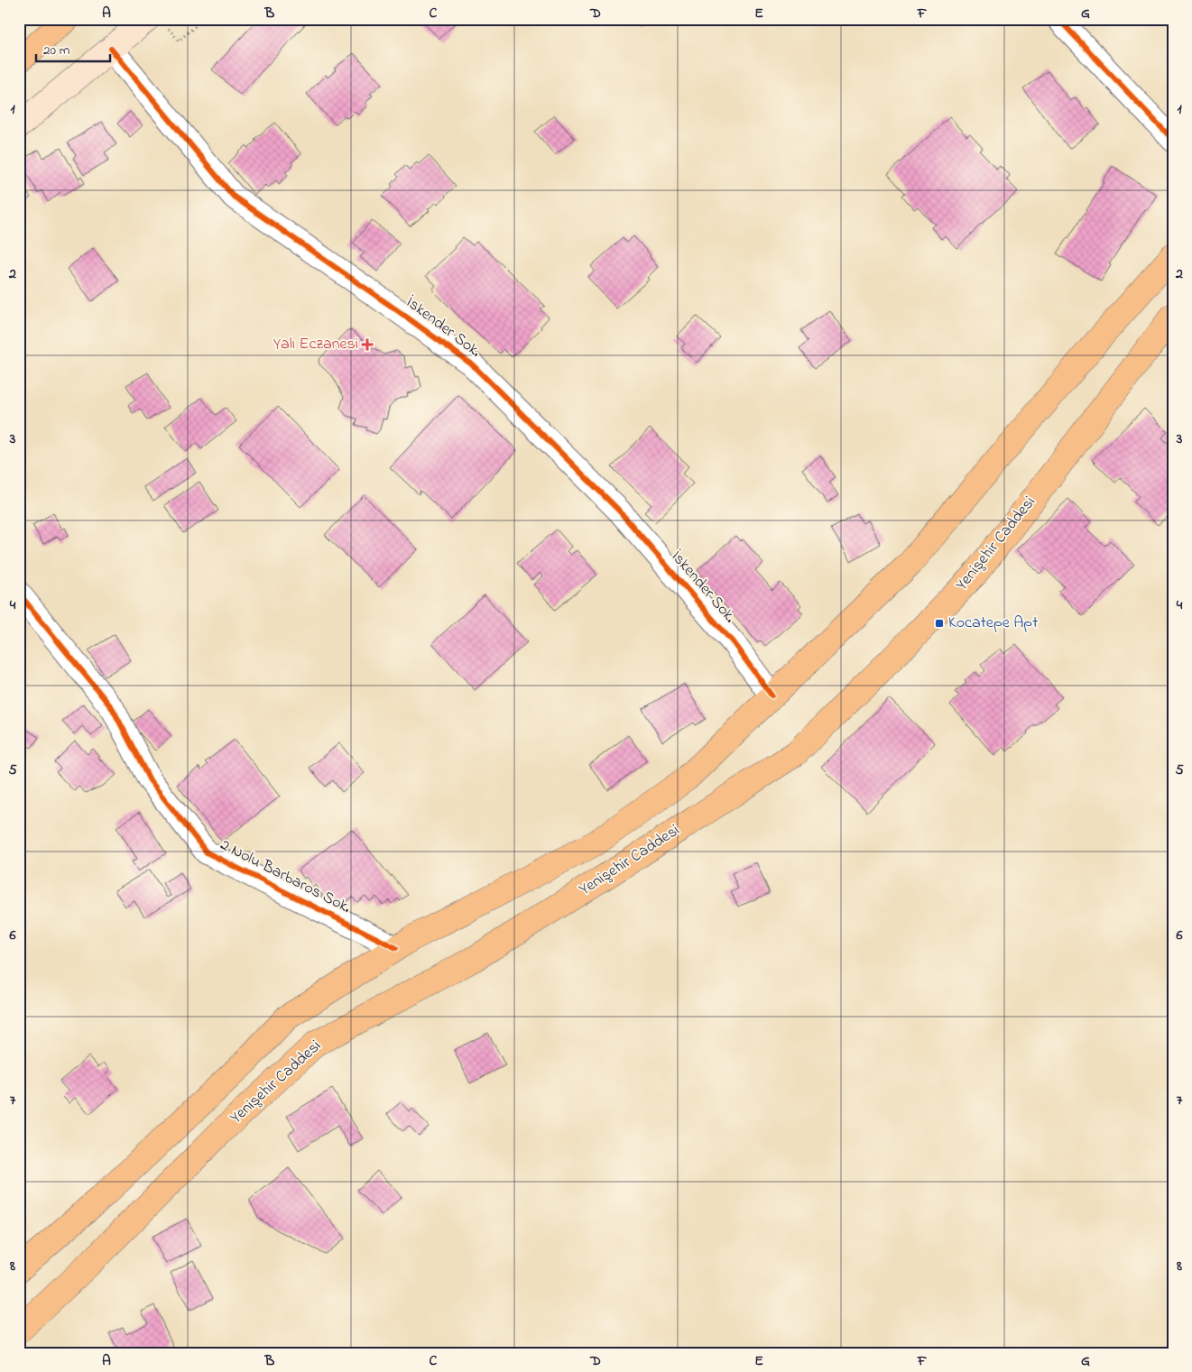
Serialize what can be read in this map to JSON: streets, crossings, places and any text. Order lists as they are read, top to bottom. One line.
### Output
{"streets":{"main road":["Yenişehir Caddesi"],"street":["İskender Sok.","2 Nolu Barbaros Sok."]},"crossings":[["İskender Sok.","Yenişehir Caddesi"],["Yenişehir Caddesi","2 Nolu Barbaros Sok."]],"places":{"health":["Yalı Eczanesi"],"transit":["Kocatepe Apt"]},"scale_bar":"20 m","grid":{"columns":["A","B","C","D","E","F","G"],"rows":["1","2","3","4","5","6","7","8"]}}
